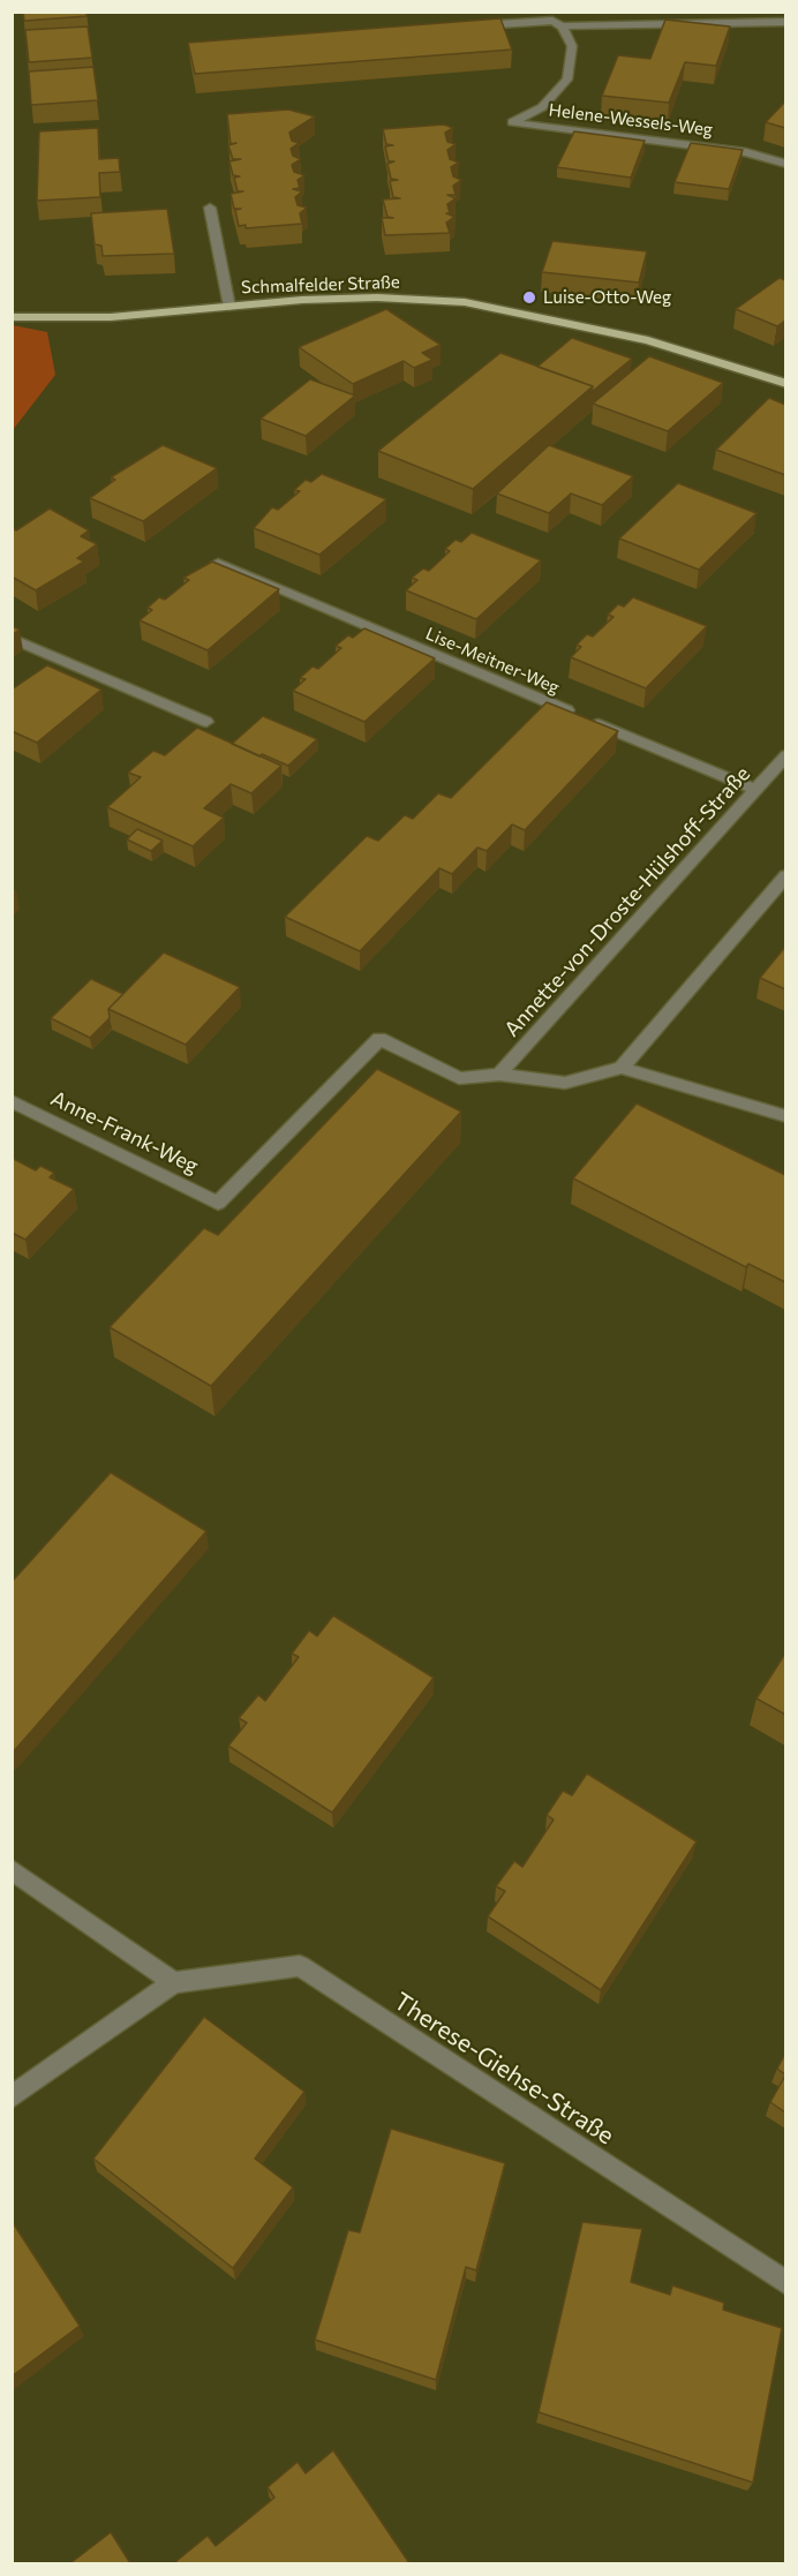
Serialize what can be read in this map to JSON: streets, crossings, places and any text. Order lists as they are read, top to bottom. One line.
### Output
{"streets":{"main road":["Schmalfelder Straße"],"street":["Helene-Wessels-Weg","Lise-Meitner-Weg","Annette-von-Droste-Hülshoff-Straße","Anne-Frank-Weg","Therese-Giehse-Straße"]},"crossings":[["Lise-Meitner-Weg","Annette-von-Droste-Hülshoff-Straße"],["Annette-von-Droste-Hülshoff-Straße","Anne-Frank-Weg"]],"places":["Luise-Otto-Weg"]}
